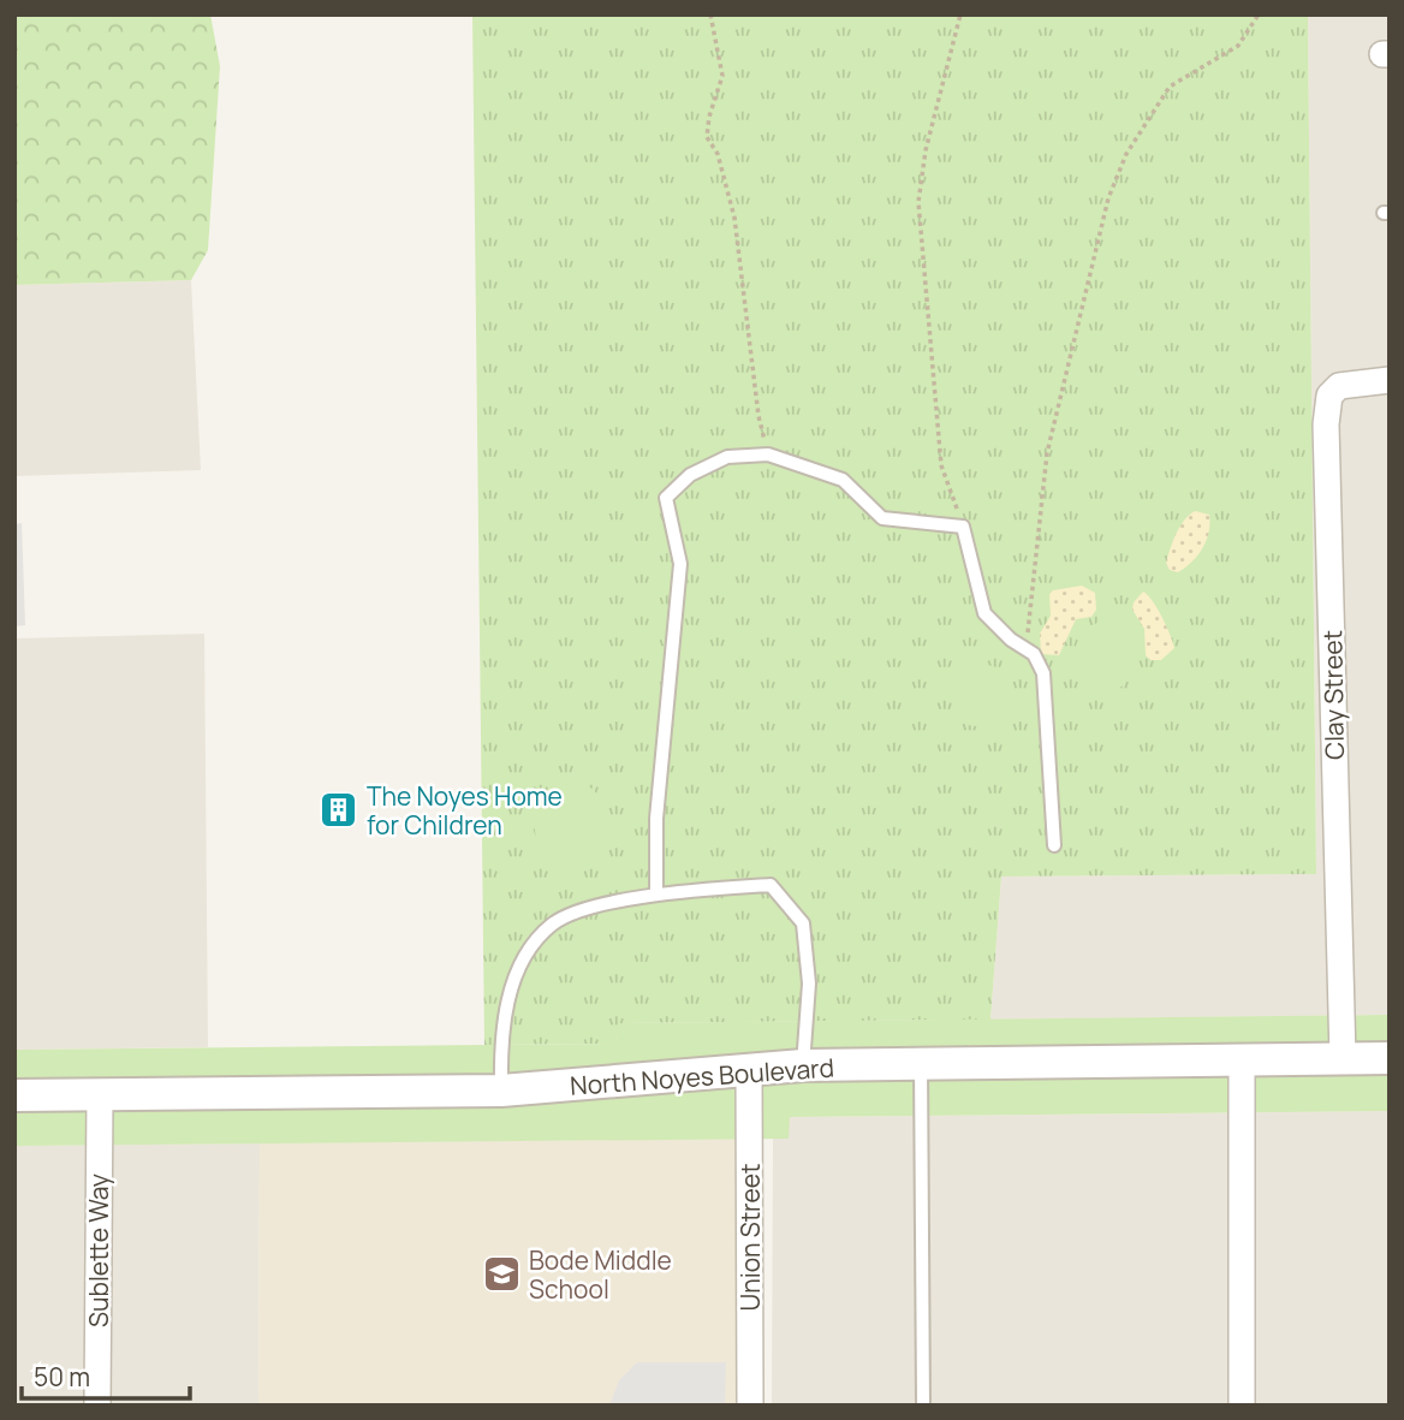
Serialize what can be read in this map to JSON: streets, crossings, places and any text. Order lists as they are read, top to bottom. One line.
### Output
{"streets":{"street":["Clay Street","North Noyes Boulevard","Union Street","Sublette Way"]},"crossings":[["Clay Street","North Noyes Boulevard"],["North Noyes Boulevard","Union Street"],["North Noyes Boulevard","Sublette Way"]],"places":{"building":["The Noyes Home for Children"],"school or university":["Bode Middle School"]},"scale_bar":"50 m"}
